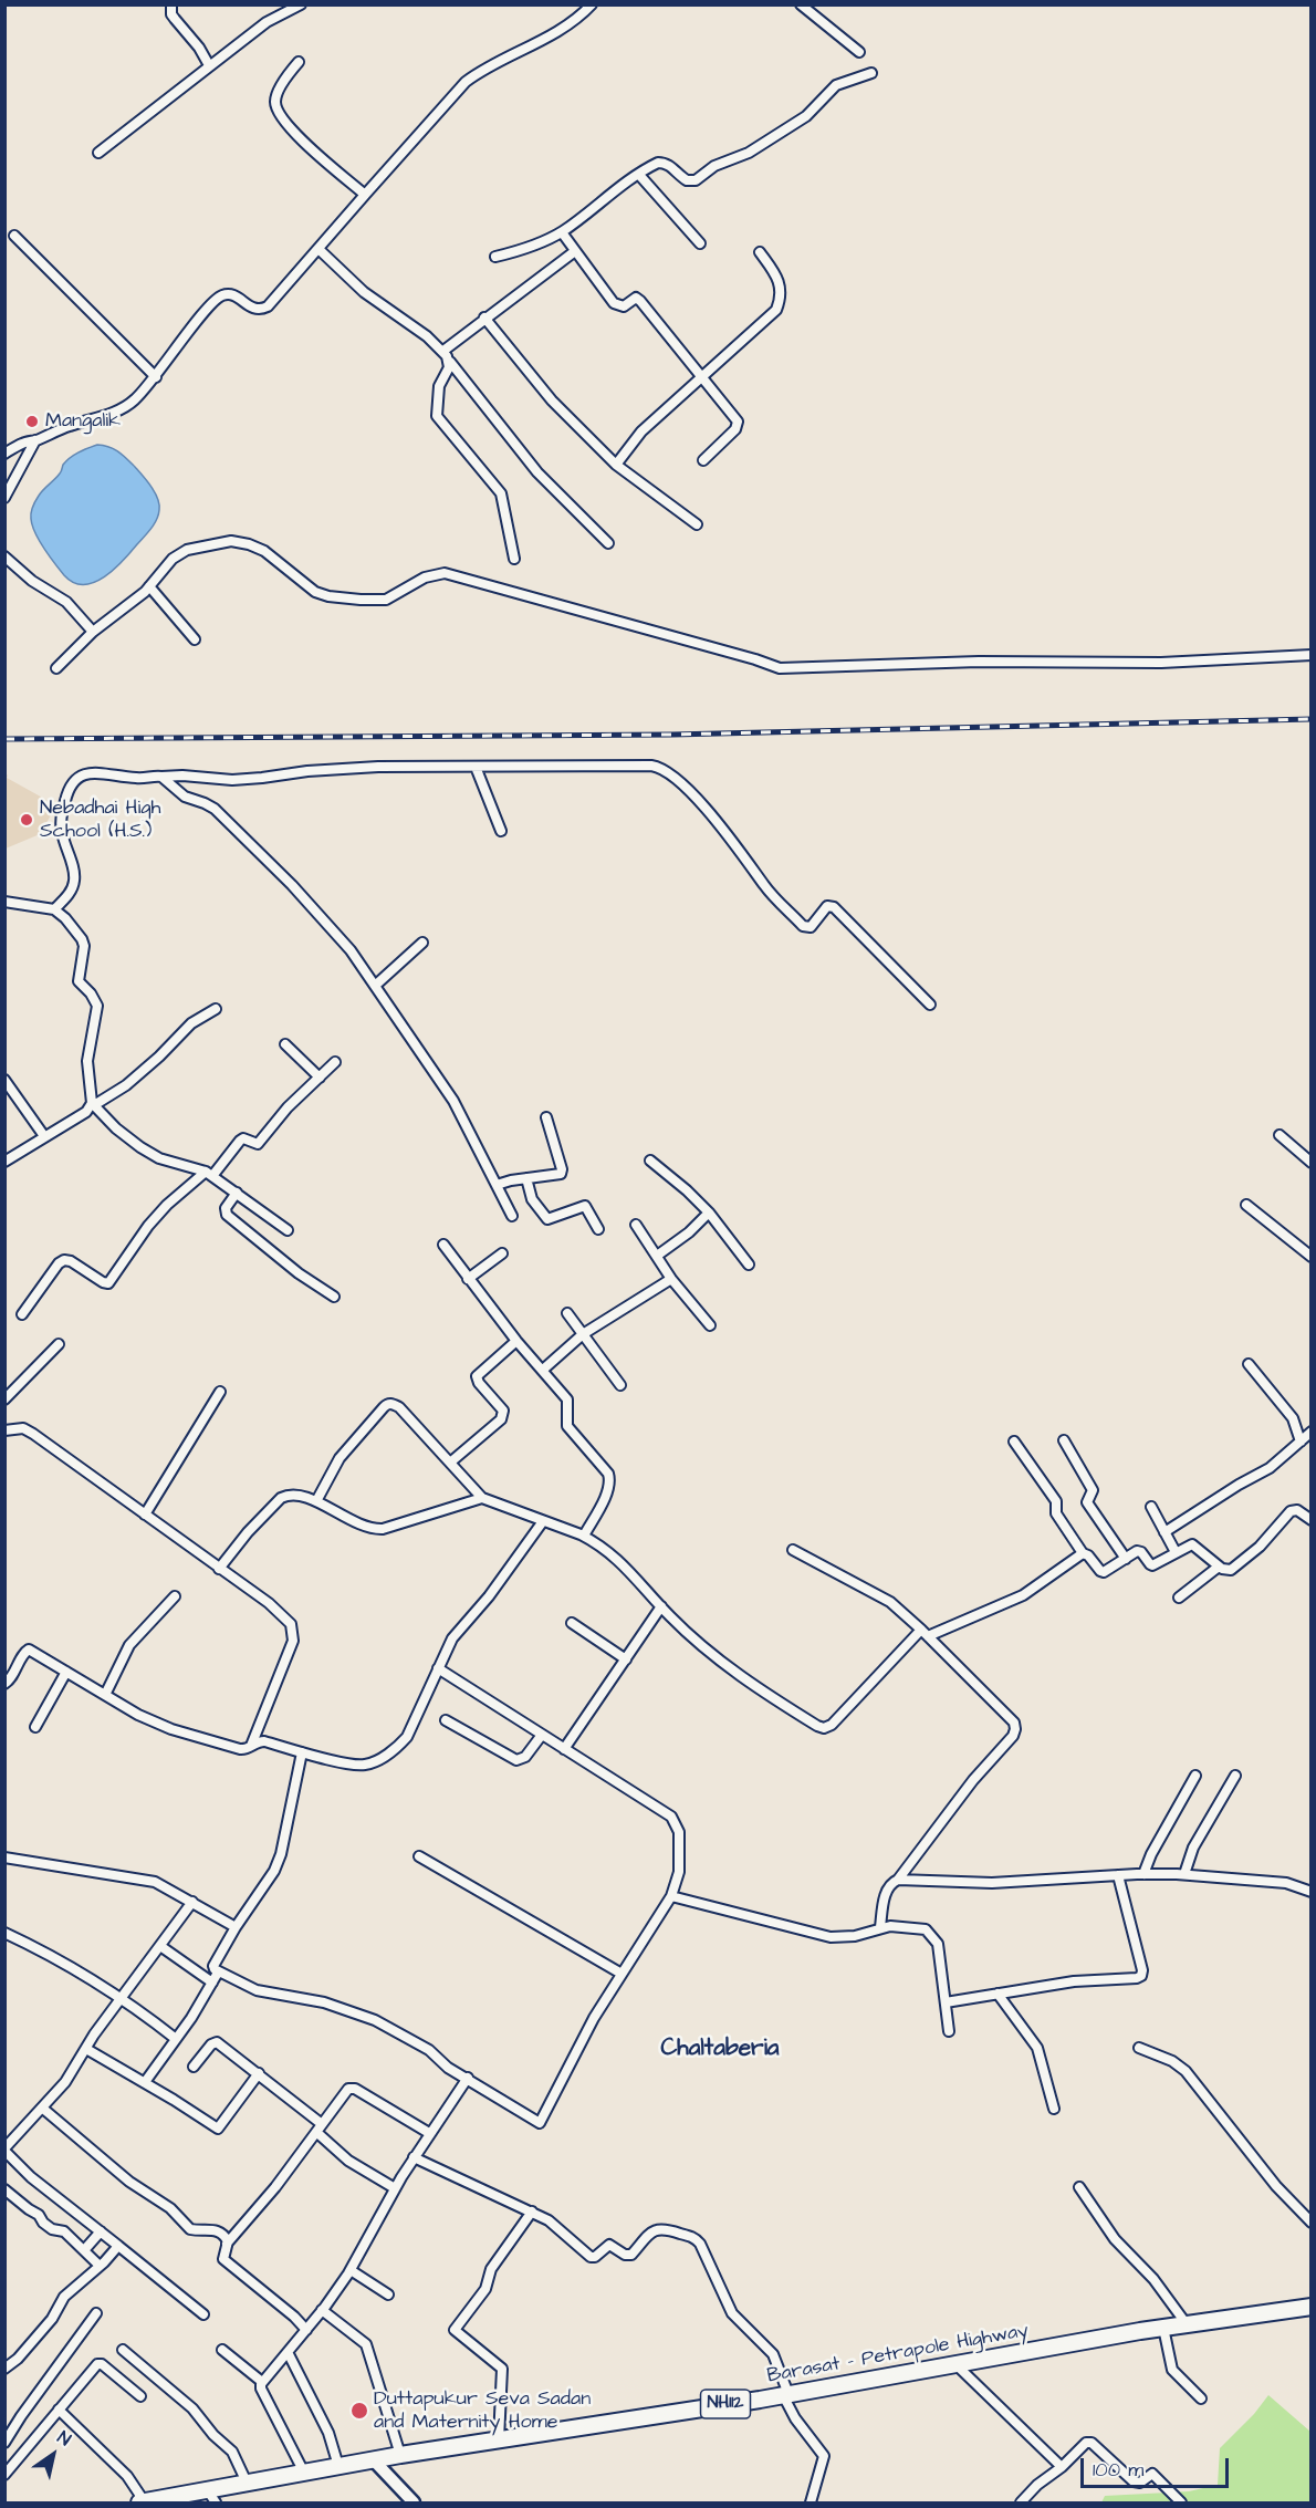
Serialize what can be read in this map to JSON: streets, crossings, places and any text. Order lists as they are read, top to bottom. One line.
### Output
{"streets":{"highway":["Barasat - Petrapole Highway","NH112"]},"districts":["Chaltaberia"],"places":["Mangalik","Nebadhai High School (H.S.)","Duttapukur Seva Sadan and Maternity Home"],"scale_bar":"100 m","north":"top right"}
